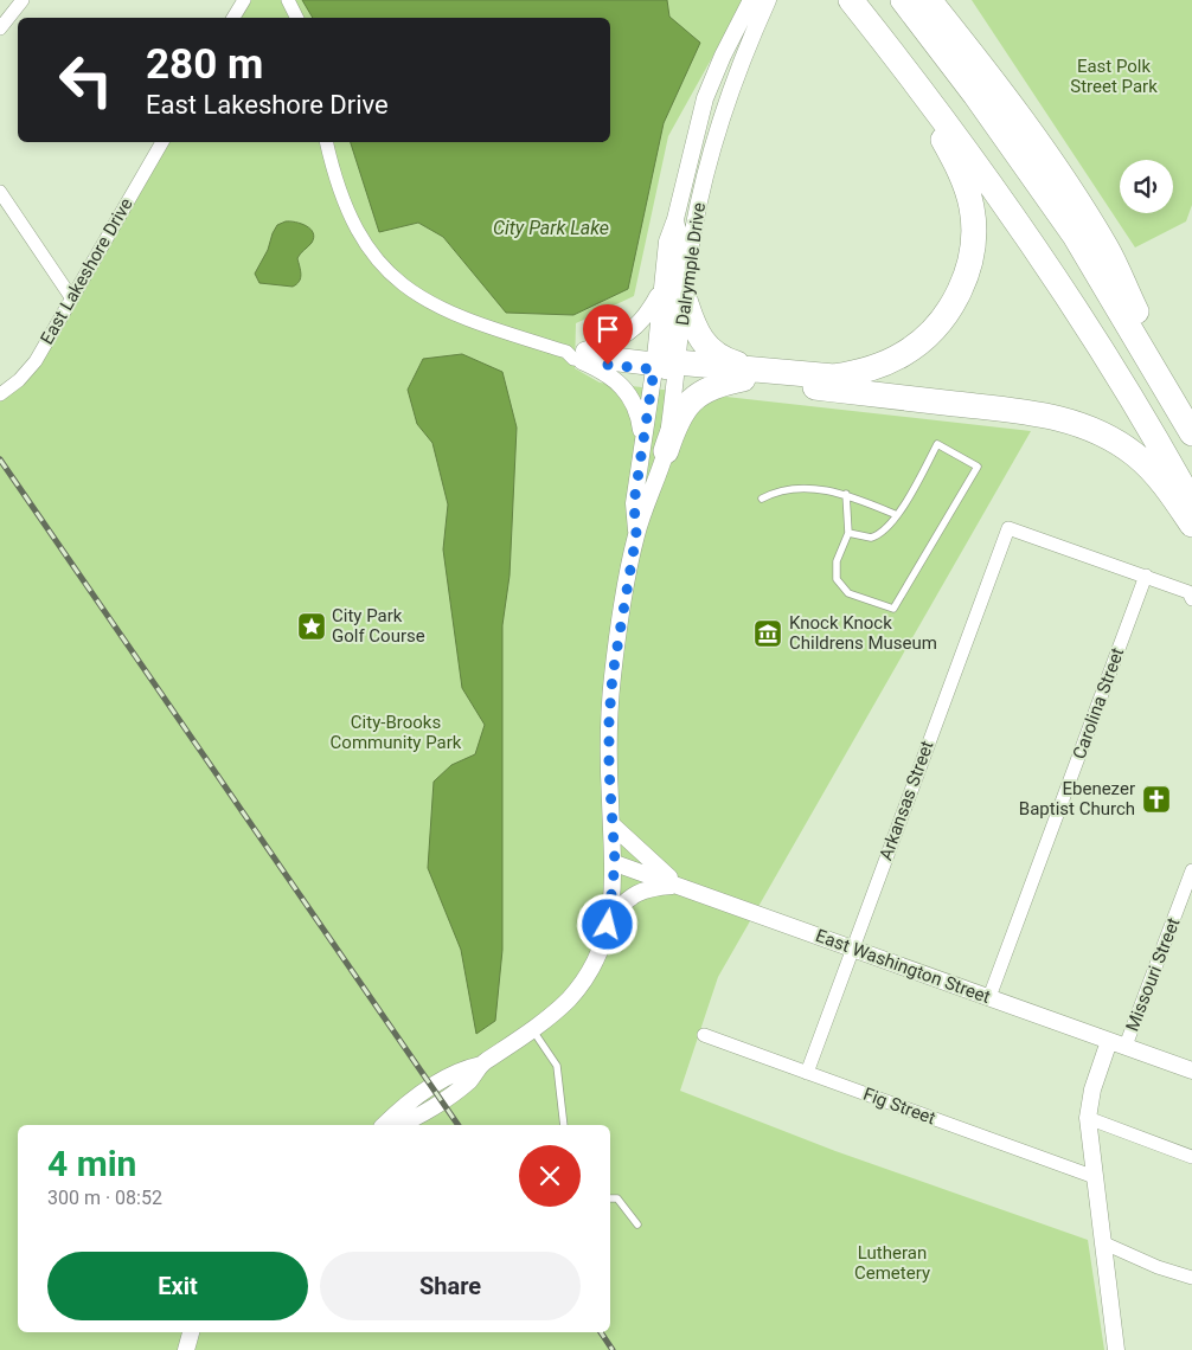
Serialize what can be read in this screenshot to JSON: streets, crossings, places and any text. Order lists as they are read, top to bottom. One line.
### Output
{"streets":{"street":["Dalrymple Drive","East Lakeshore Drive","Carolina Street","Arkansas Street","East Washington Street","Missouri Street","Fig Street"]},"crossings":[["Dalrymple Drive","East Washington Street"],["Carolina Street","Arkansas Street"],["Carolina Street","East Washington Street"],["Arkansas Street","East Washington Street"],["Arkansas Street","Fig Street"],["East Washington Street","Missouri Street"]],"water":["City Park Lake"],"parks":["East Polk Street Park","City-Brooks Community Park","Lutheran Cemetery"],"places":{"place":["City Park Golf Course"],"museum":["Knock Knock Childrens Museum"],"church":["Ebenezer Baptist Church"]},"page":{"turn":["280 m","East Lakeshore Drive"],"heading":["4 min","300 m · 08:52"],"buttons":["Exit","Share"]}}
